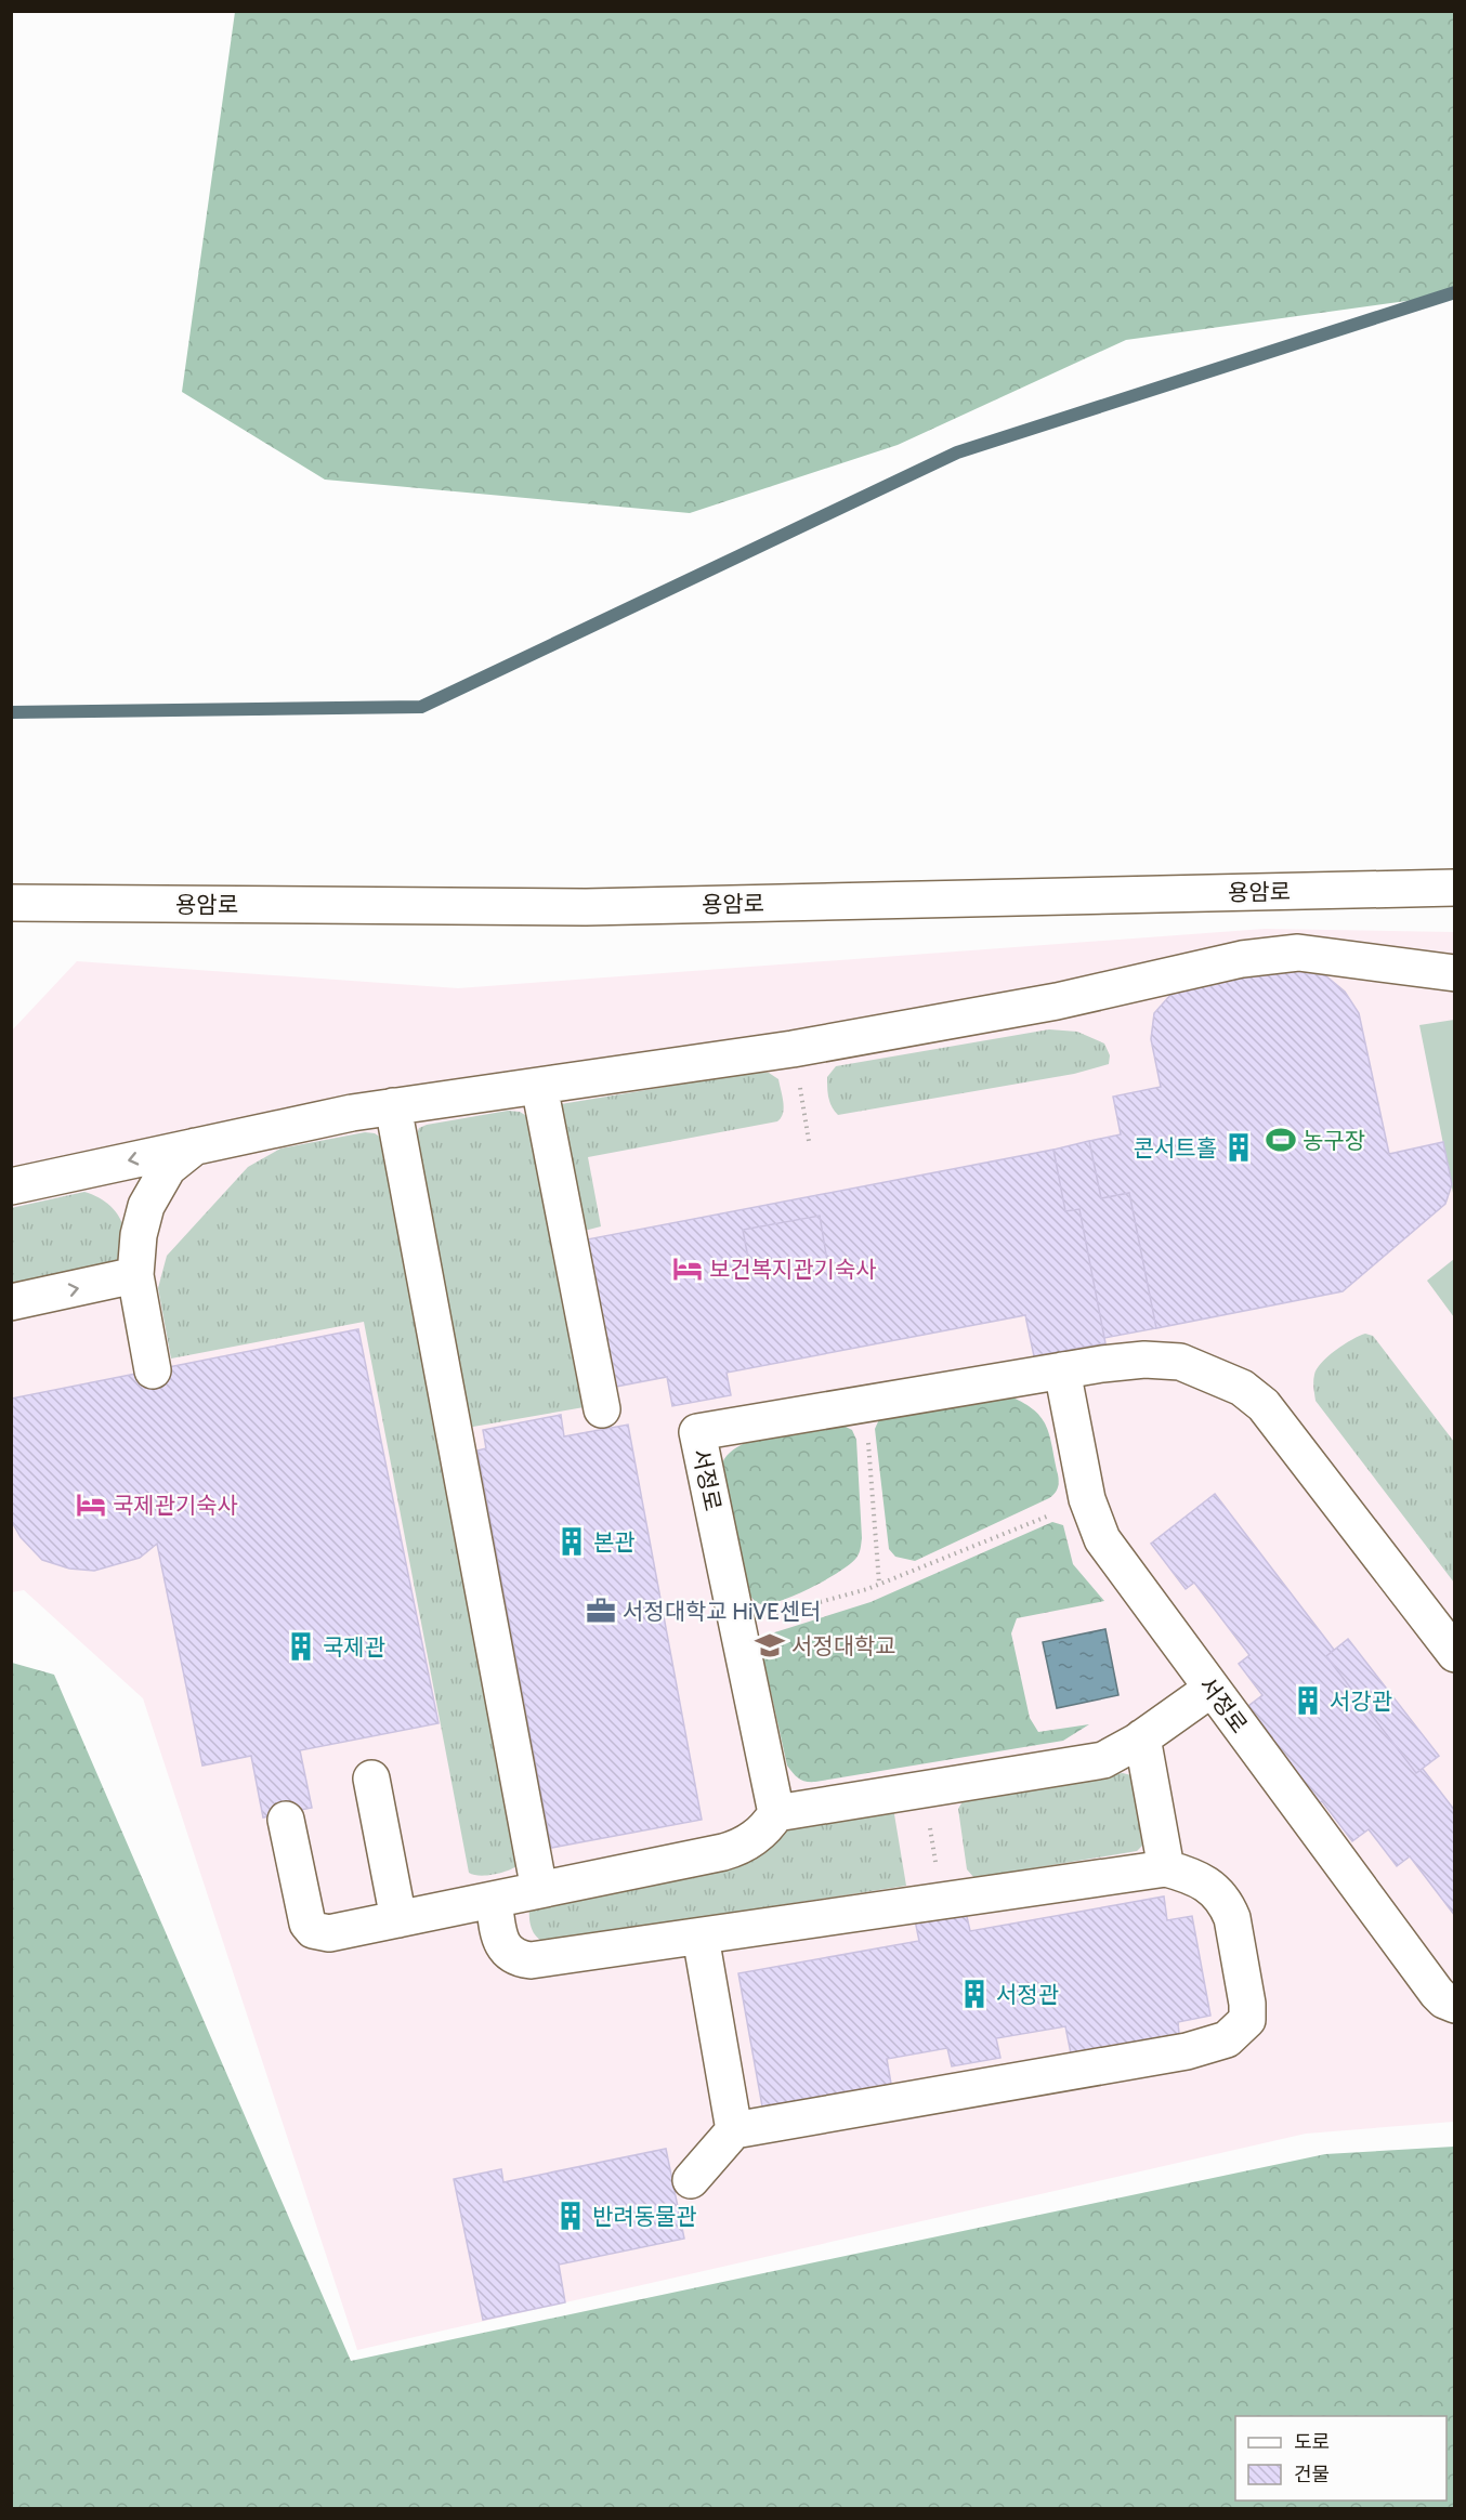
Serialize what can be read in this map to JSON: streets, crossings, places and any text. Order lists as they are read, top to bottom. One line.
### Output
{"streets":{"street":["용암로","서정로"]},"places":{"sports":["농구장"],"building":["콘서트홀","본관","국제관","서강관","서정관","반려동물관"],"hotel":["보건복지관기숙사","국제관기숙사"],"office":["서정대학교 HiVE센터"],"school or university":["서정대학교"]},"legend":["도로","건물"]}
